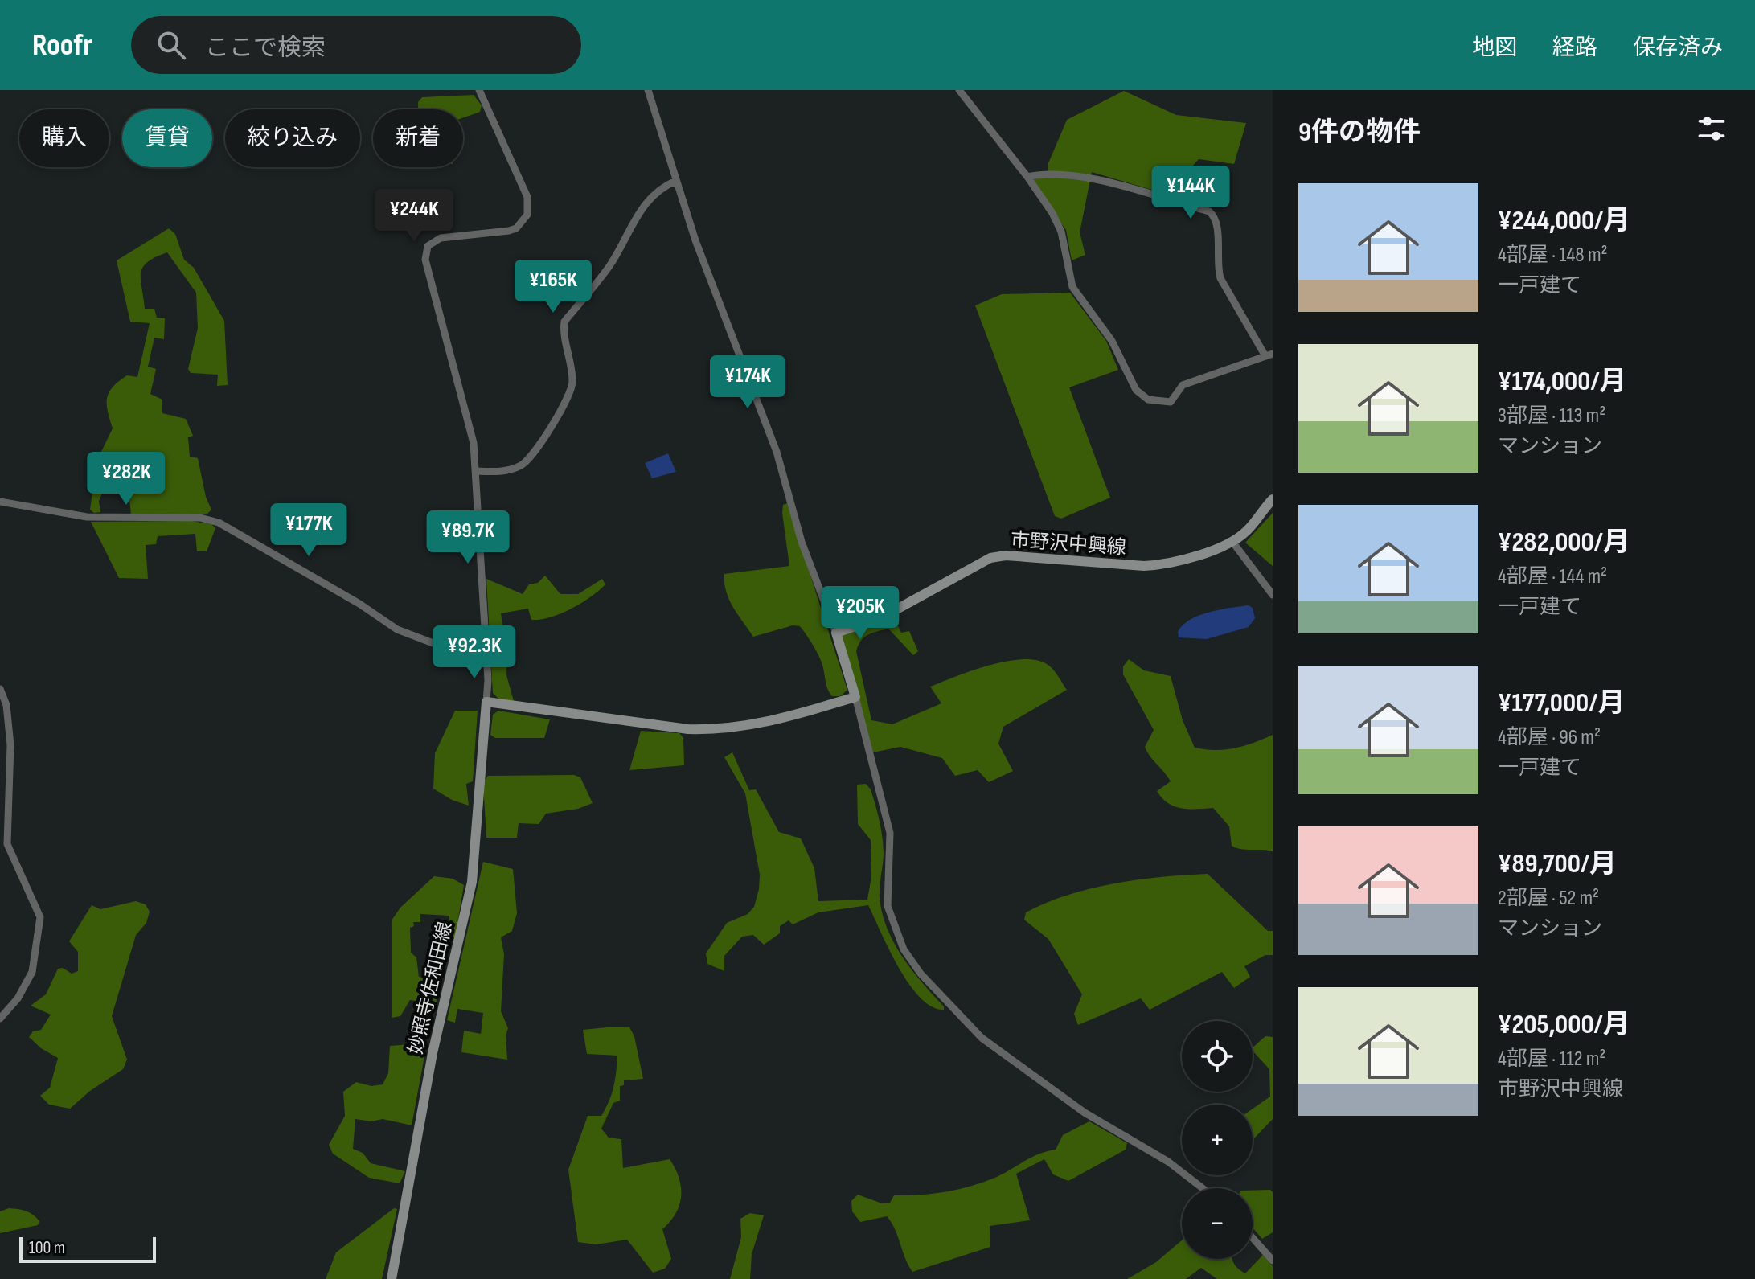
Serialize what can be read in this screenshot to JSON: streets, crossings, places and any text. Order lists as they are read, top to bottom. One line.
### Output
{"streets":{"main road":["市野沢中興線","妙照寺佐和田線"]},"scale_bar":"100 m","page":{"header":"Roofr","search":"ここで検索","nav":["地図","経路","保存済み"],"heading":"9件の物件","chip":["購入","賃貸","絞り込み","新着"],"price":["¥144K","¥244K","¥165K","¥174K","¥282K","¥177K","¥89.7K","¥205K","¥92.3K"],"list":[{"name":"¥244,000/月","note":"4部屋 · 148 m² · 一戸建て"},{"name":"¥174,000/月","note":"3部屋 · 113 m² · マンション"},{"name":"¥282,000/月","note":"4部屋 · 144 m² · 一戸建て"},{"name":"¥177,000/月","note":"4部屋 · 96 m² · 一戸建て"},{"name":"¥89,700/月","note":"2部屋 · 52 m² · マンション"},{"name":"¥205,000/月","note":"4部屋 · 112 m² · 市野沢中興線"}],"map_buttons":["+","−"],"scale":"100 m"}}
